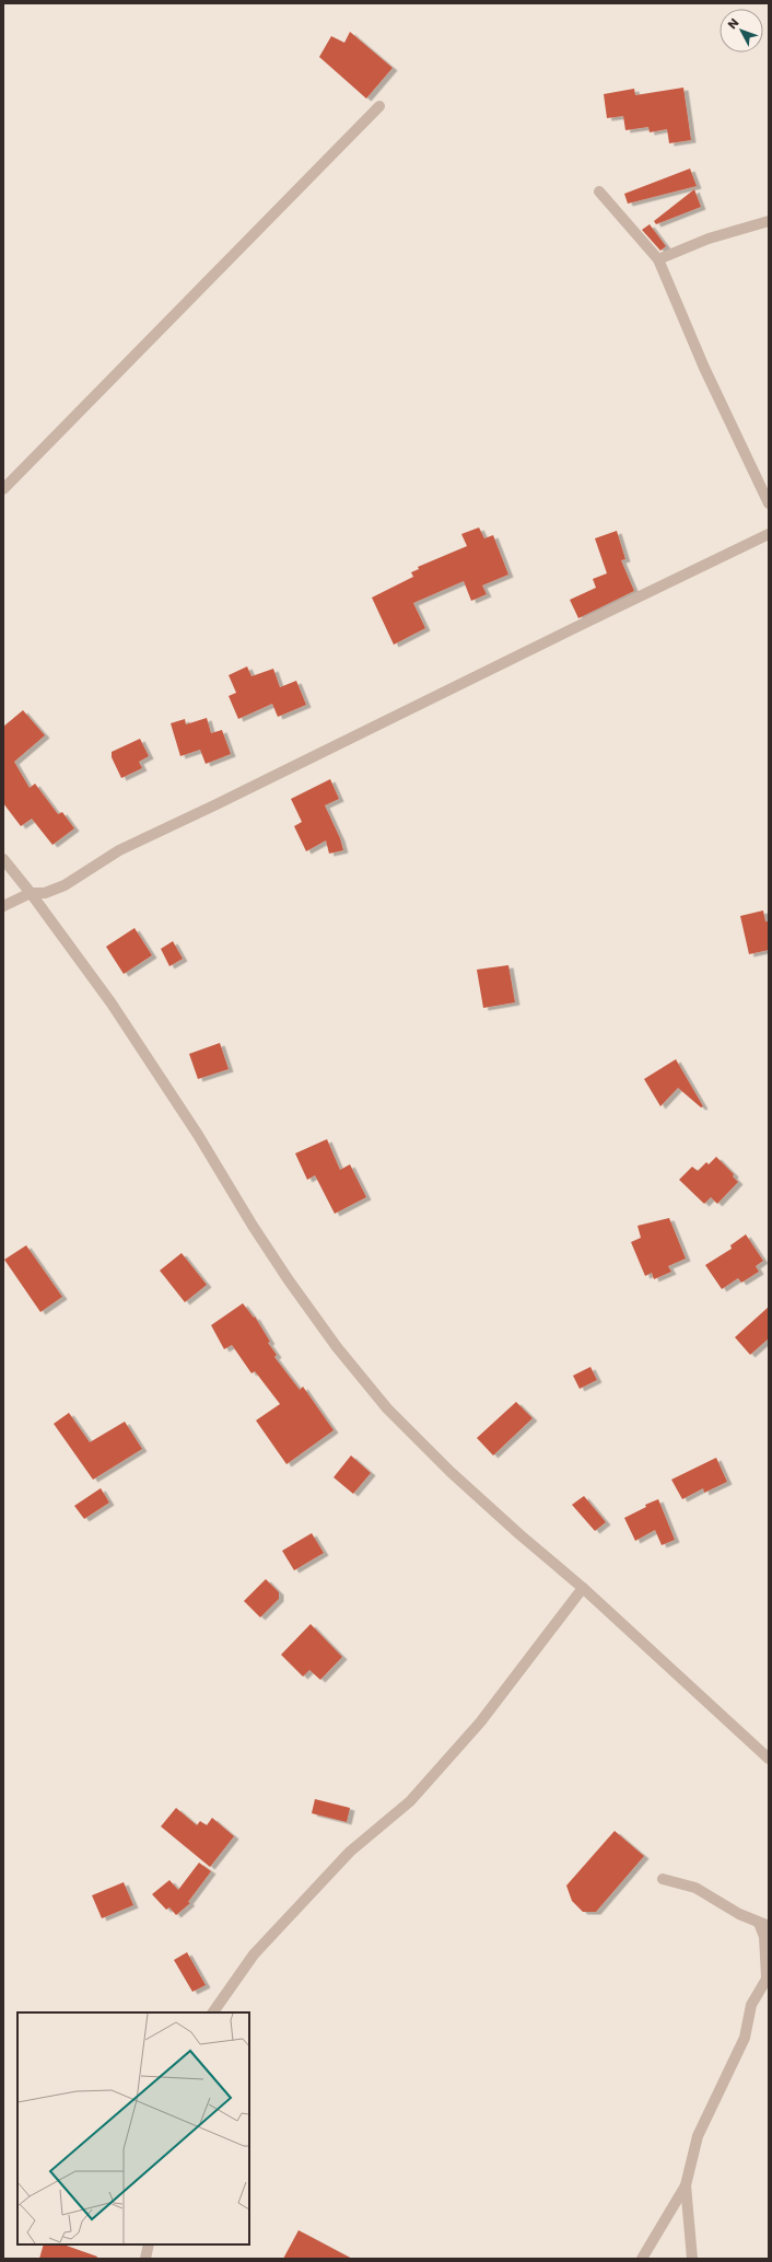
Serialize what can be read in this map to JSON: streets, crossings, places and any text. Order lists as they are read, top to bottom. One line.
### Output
{"north":"top left"}
